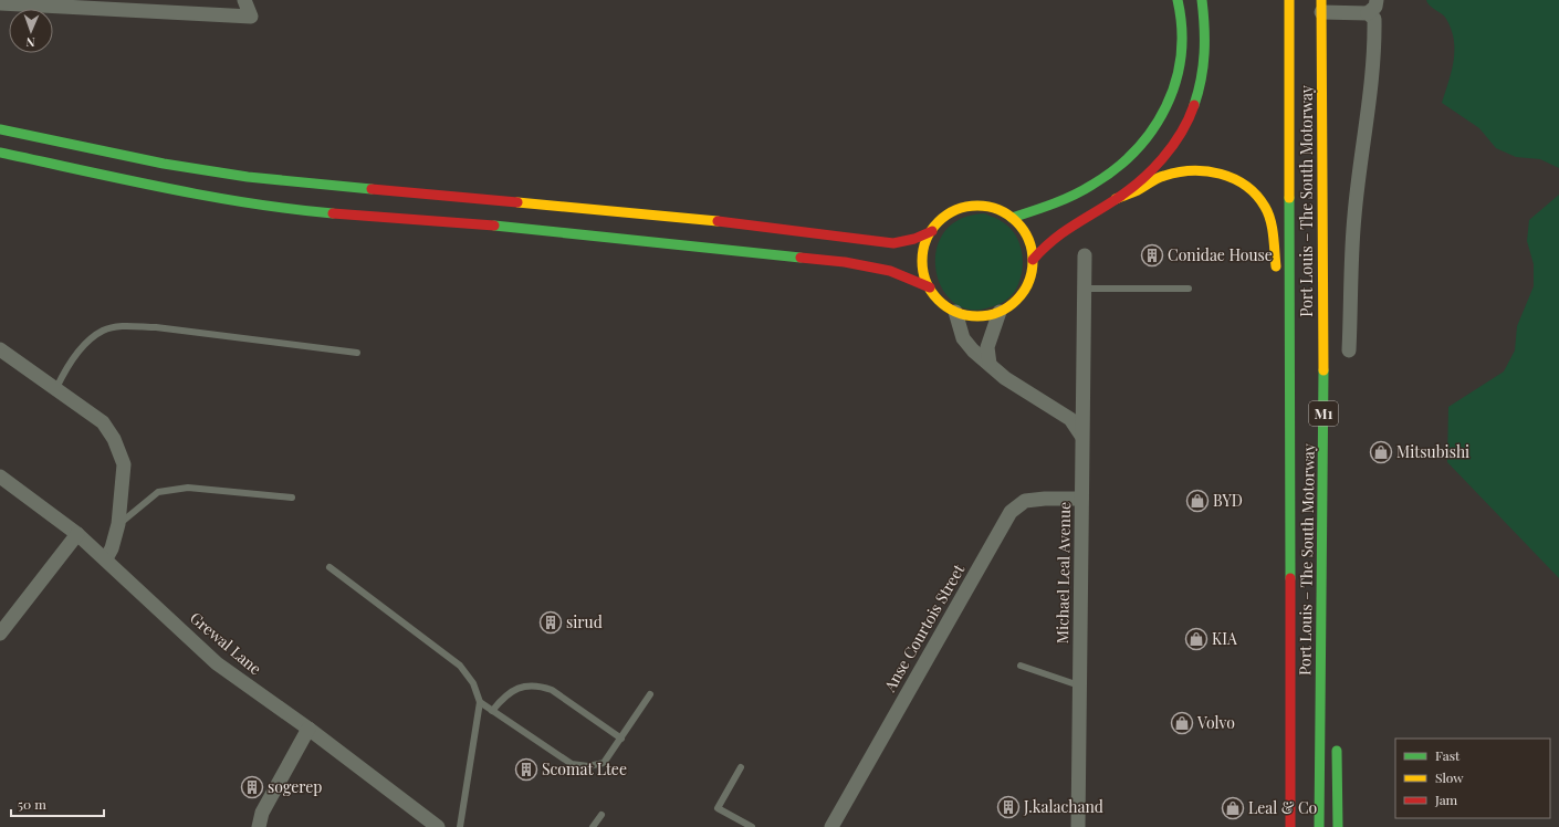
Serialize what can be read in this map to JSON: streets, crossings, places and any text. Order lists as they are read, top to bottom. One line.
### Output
{"streets":{"main road":["Port Louis – The South Motorway","M1"],"street":["Michael Leal Avenue","Anse Courtois Street","Grewal Lane"]},"crossings":[["Michael Leal Avenue","Anse Courtois Street"]],"places":{"building":["Conidae House","sirud","Scomat Ltee","sogerep","J.kalachand"],"shop":["Mitsubishi","BYD","KIA","Volvo","Leal & Co"]},"legend":["Fast","Slow","Jam"],"scale_bar":"50 m","north":"bottom"}
